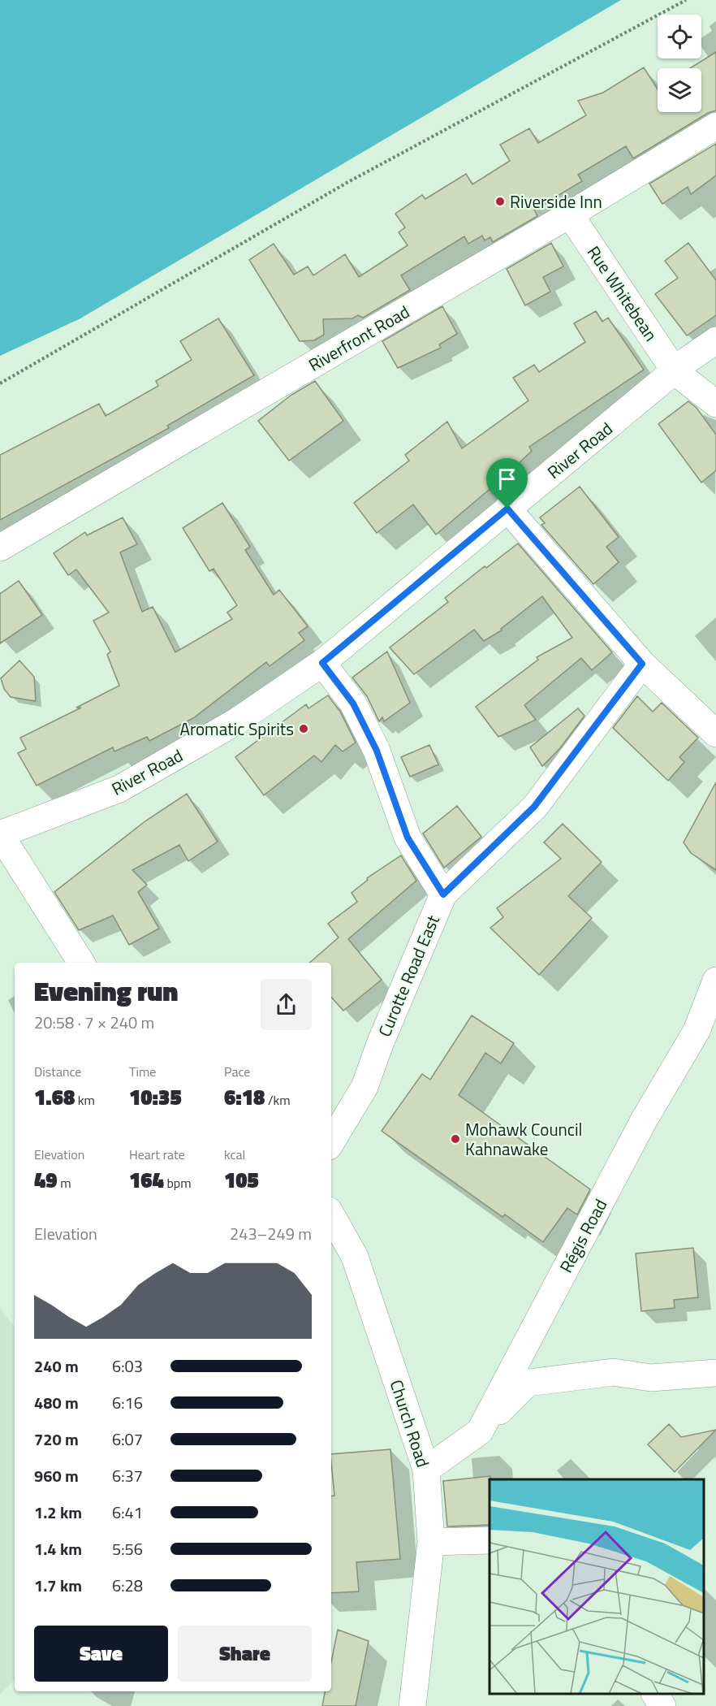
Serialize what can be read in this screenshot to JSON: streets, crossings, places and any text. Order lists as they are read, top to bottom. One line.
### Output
{"streets":{"street":["Rue Whitebean","Riverfront Road","River Road","Curotte Road East","Régis Road","Church Road"]},"crossings":[["Rue Whitebean","Riverfront Road"],["Rue Whitebean","River Road"],["Régis Road","Church Road"]],"places":["Riverside Inn","Aromatic Spirits","Mohawk Council Kahnawake"],"page":{"heading":["Evening run","20:58 · 7 × 240 m"],"stats":[["Distance","1.68 km"],["Time","10:35"],["Pace","6:18 /km"],["Elevation","49 m"],["Heart rate","164 bpm"],["kcal","105"]],"chart":["Elevation","243–249 m"],"list":[{"name":"240 m","note":"6:03"},{"name":"480 m","note":"6:16"},{"name":"720 m","note":"6:07"},{"name":"960 m","note":"6:37"},{"name":"1.2 km","note":"6:41"},{"name":"1.4 km","note":"5:56"},{"name":"1.7 km","note":"6:28"}],"buttons":["Save","Share"]}}
